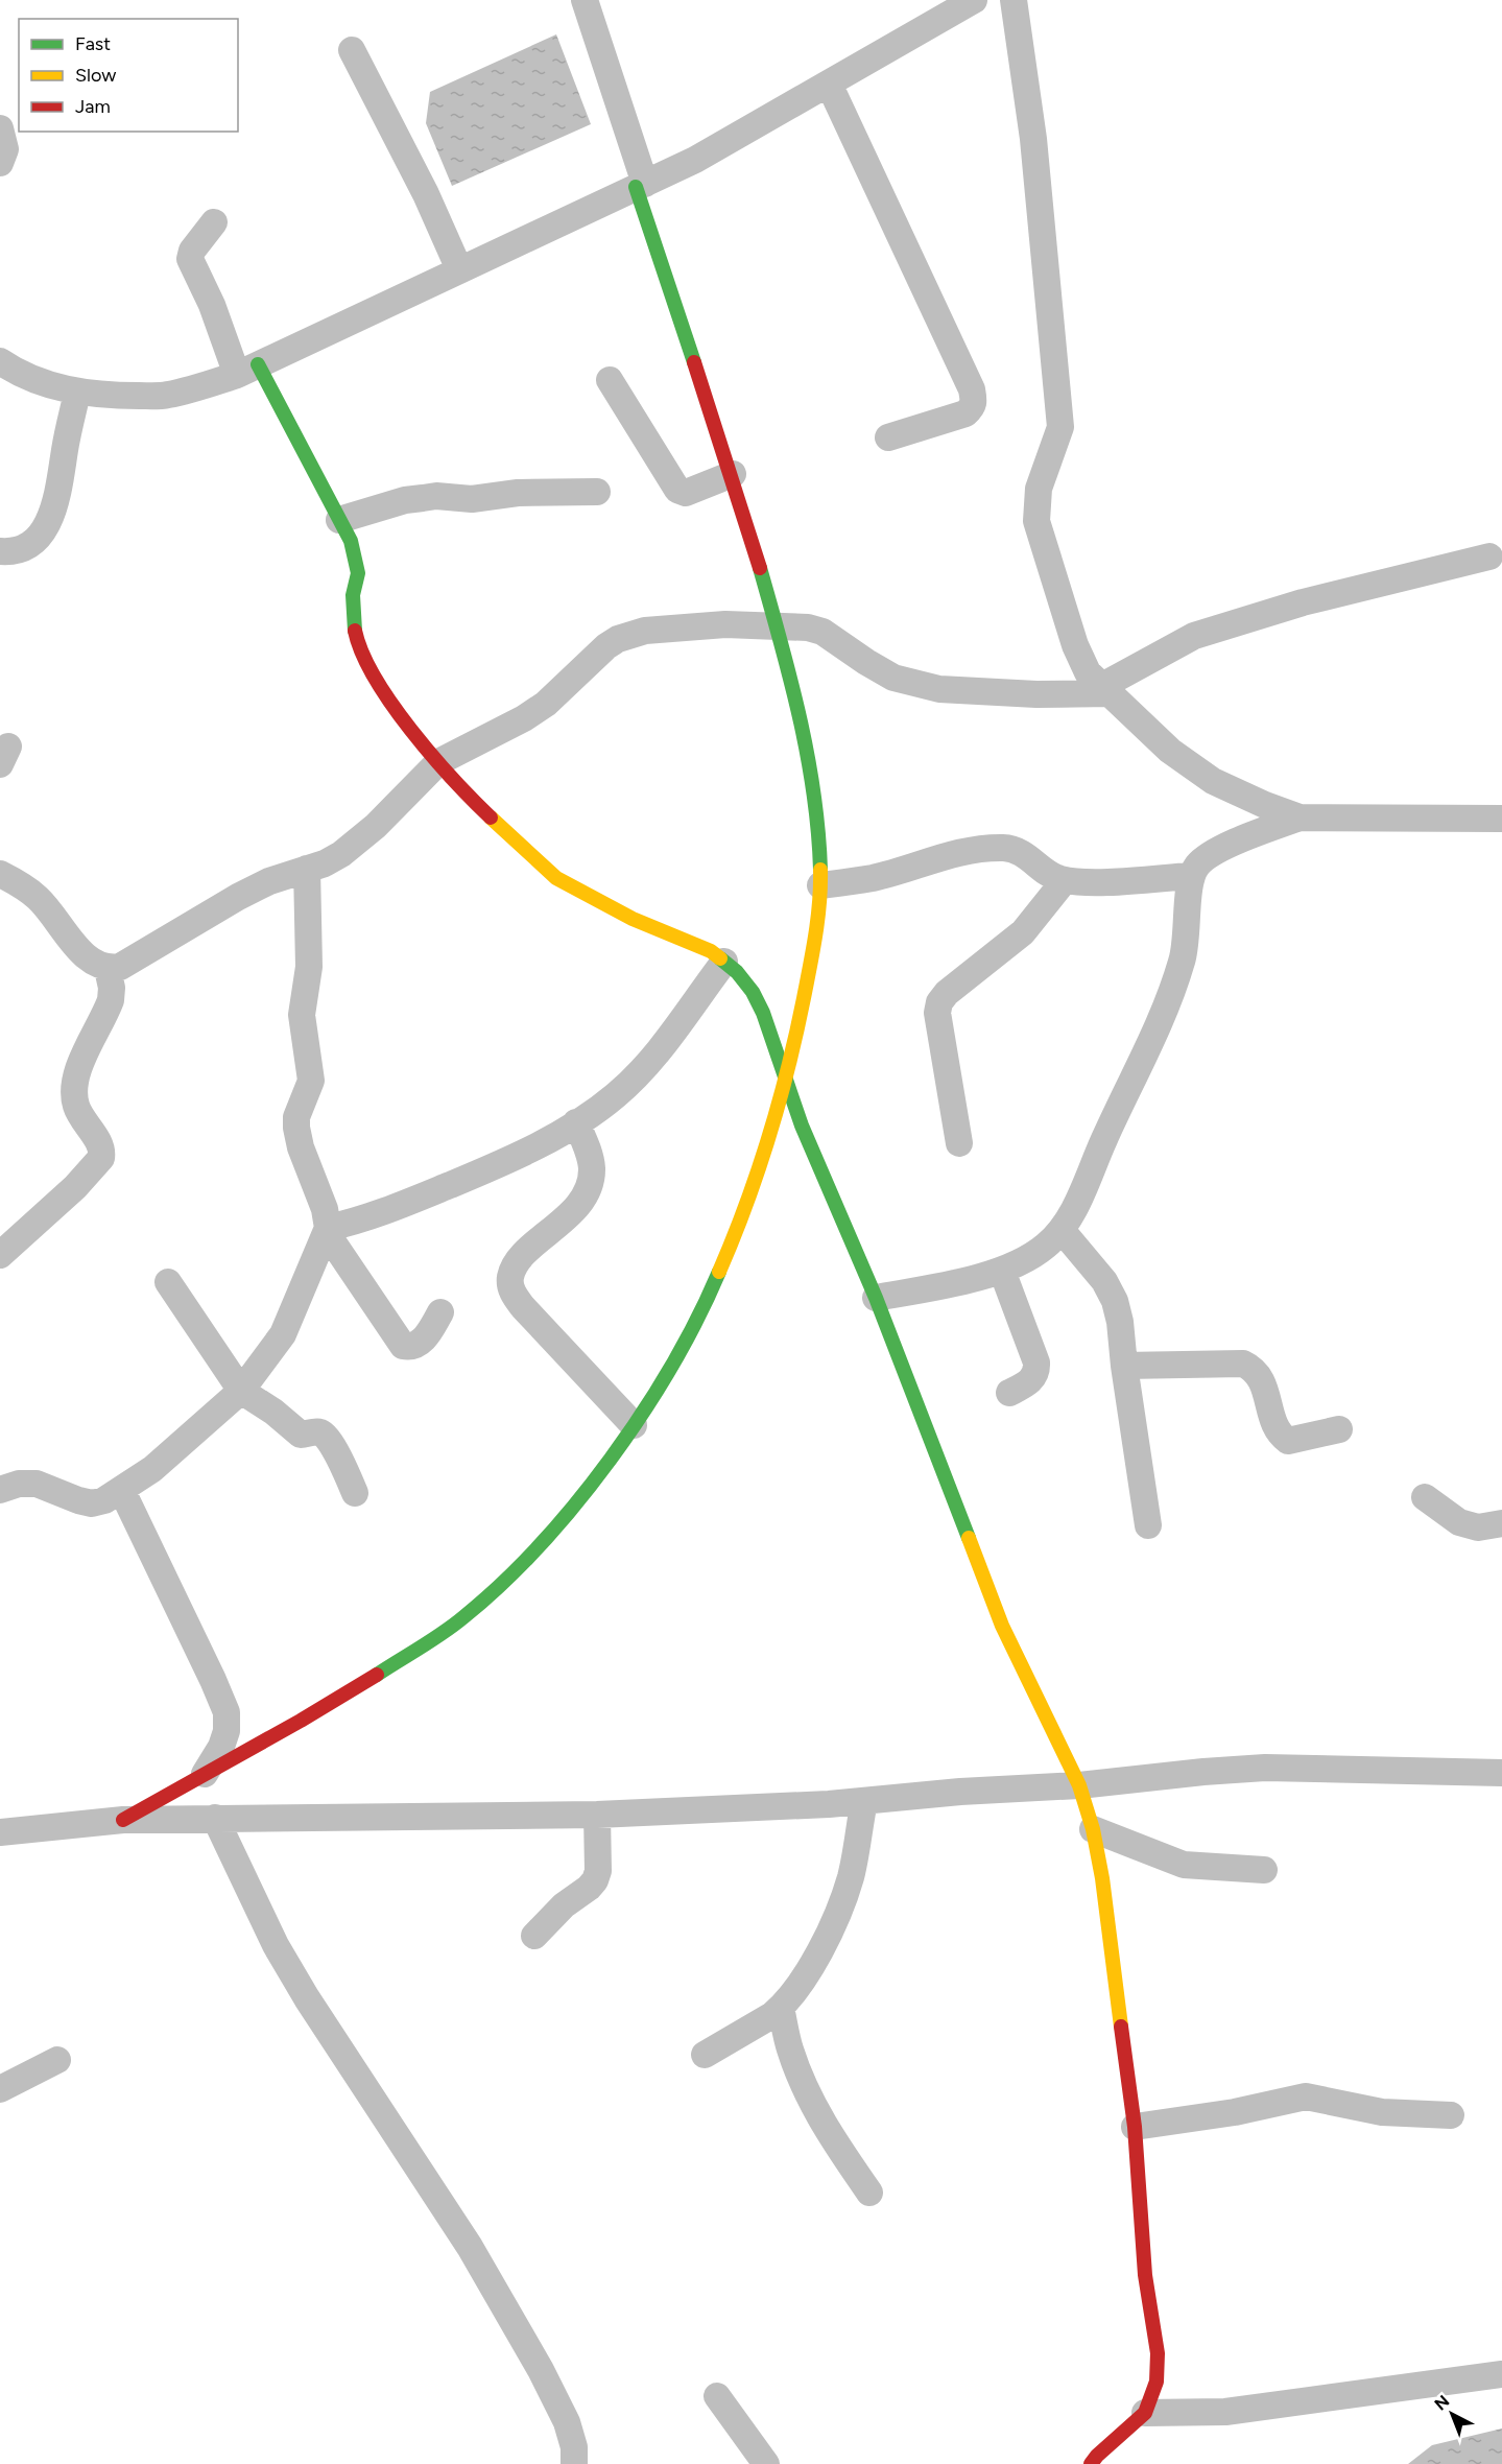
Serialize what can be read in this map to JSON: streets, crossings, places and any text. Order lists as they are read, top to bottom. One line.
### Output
{"legend":["Fast","Slow","Jam"],"north":"top left"}
